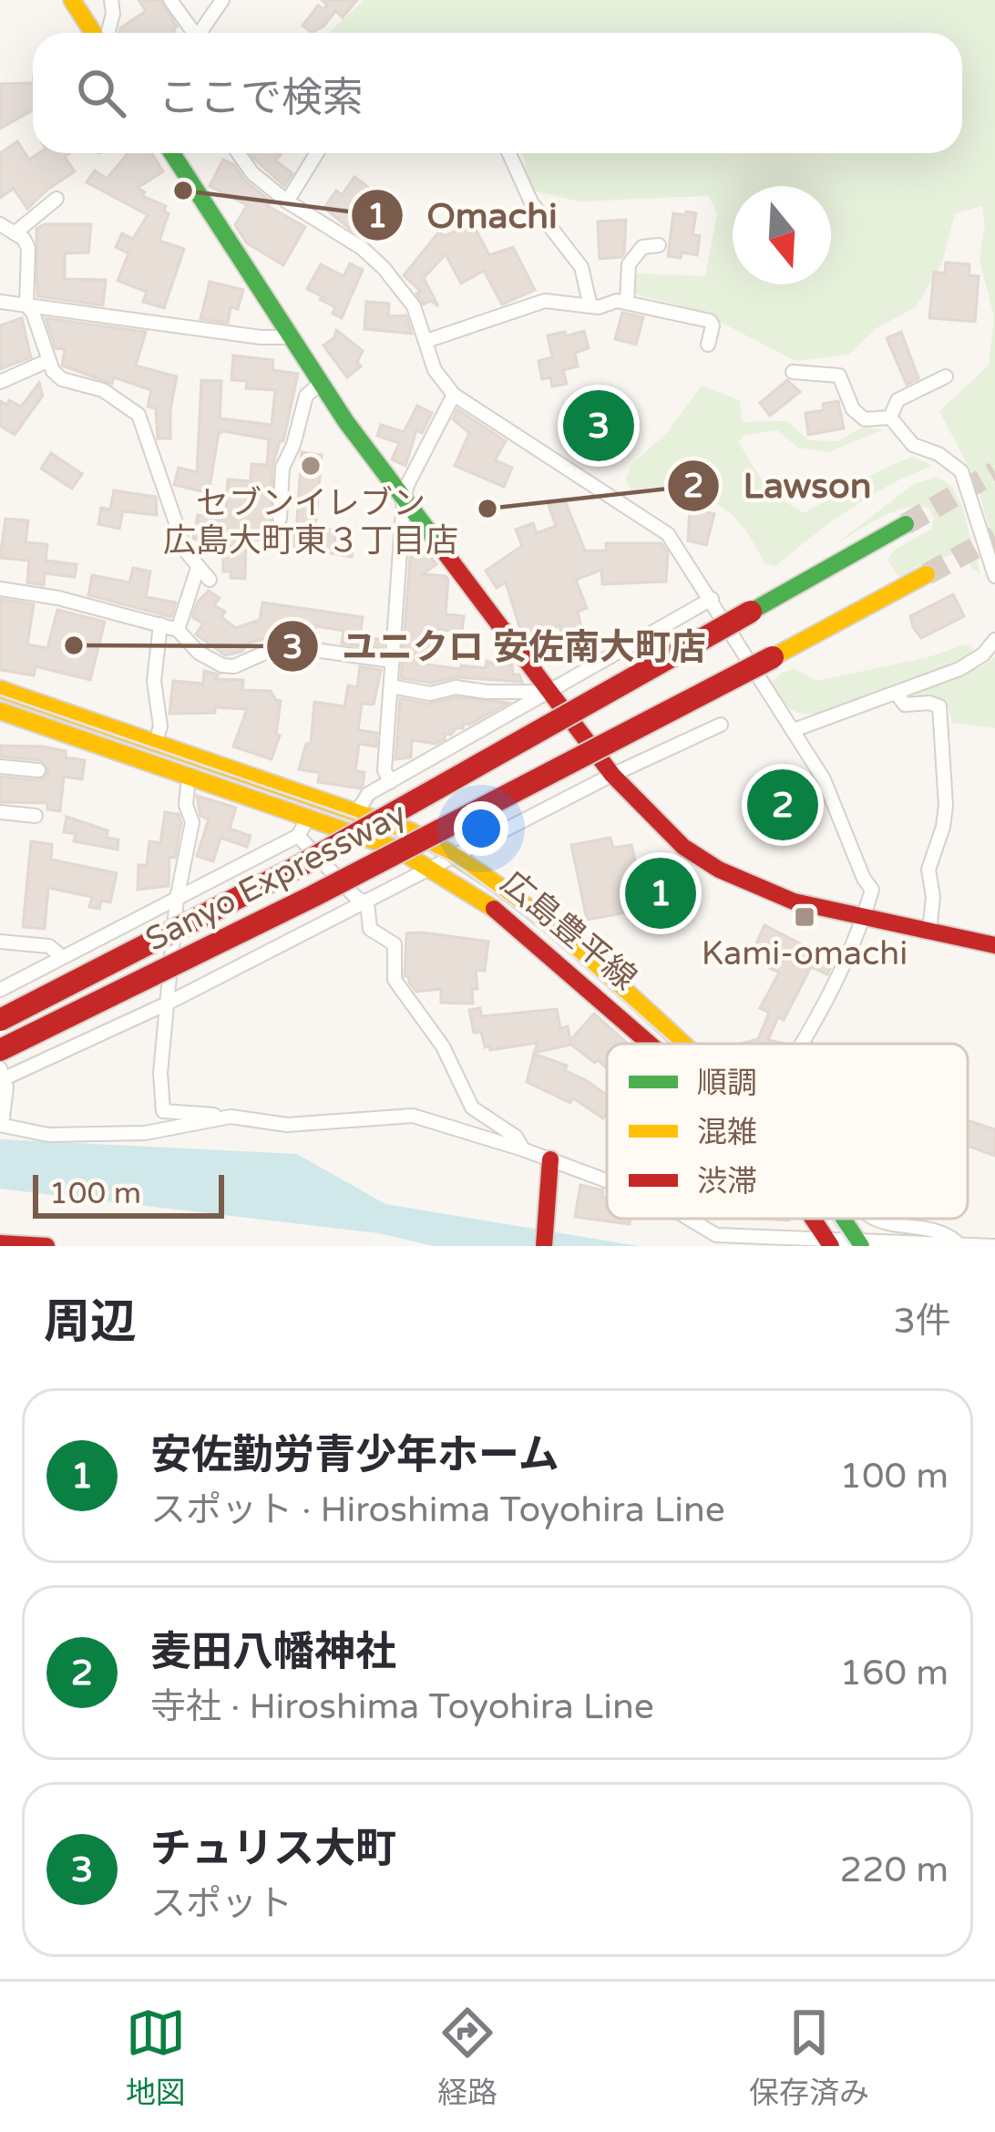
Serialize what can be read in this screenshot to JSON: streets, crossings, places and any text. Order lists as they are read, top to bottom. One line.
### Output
{"streets":{"main road":["Sanyo Expressway","広島豊平線"]},"places":{"other":["Omachi","セブンイレブン 広島大町東３丁目店","Lawson","ユニクロ 安佐南大町店"],"transit":["Kami-omachi"]},"legend":["順調","混雑","渋滞"],"scale_bar":"100 m","north":"bottom","page":{"search":"ここで検索","pins":["3","2","1"],"scale":"100 m","heading":["周辺","3件"],"list":[{"mark":"1","name":"安佐勤労青少年ホーム","note":"スポット · Hiroshima Toyohira Line","value":"100 m"},{"mark":"2","name":"麦田八幡神社","note":"寺社 · Hiroshima Toyohira Line","value":"160 m"},{"mark":"3","name":"チュリス大町","note":"スポット","value":"220 m"}],"nav":["地図","経路","保存済み"]}}
